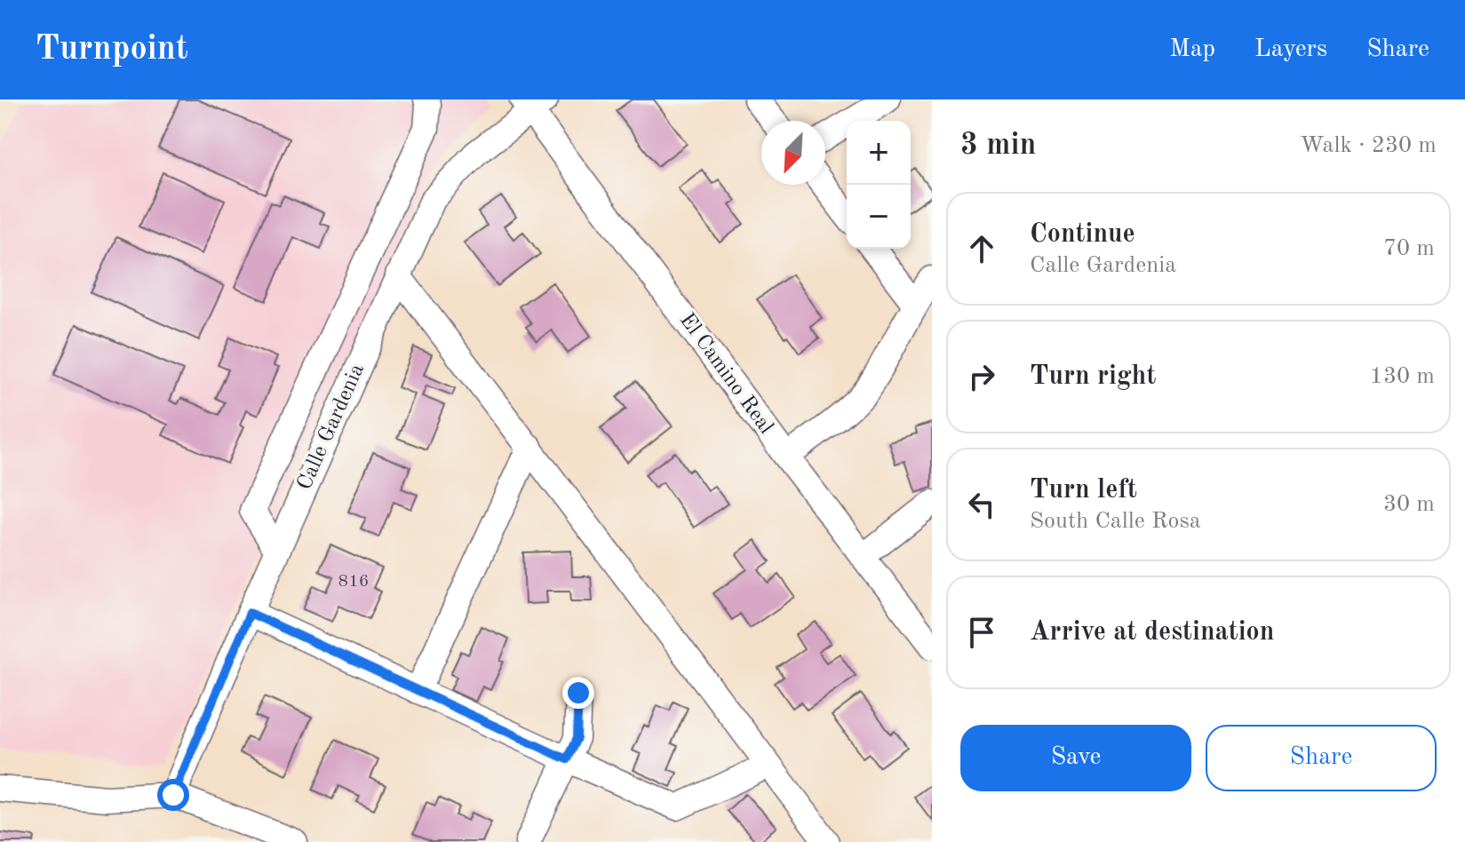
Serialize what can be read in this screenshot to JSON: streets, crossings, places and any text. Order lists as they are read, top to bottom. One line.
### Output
{"streets":{"street":["El Camino Real","Calle Gardenia"]},"crossings":[["El Camino Real","Calle Gardenia"]],"house_numbers":["816"],"north":"bottom left","page":{"header":"Turnpoint","nav":["Map","Layers","Share"],"heading":["3 min","Walk · 230 m"],"map_buttons":["+","−"],"list":[["Continue","Calle Gardenia","70 m"],["Turn right","130 m"],["Turn left","South Calle Rosa","30 m"],"Arrive at destination"],"buttons":["Save","Share"]}}
